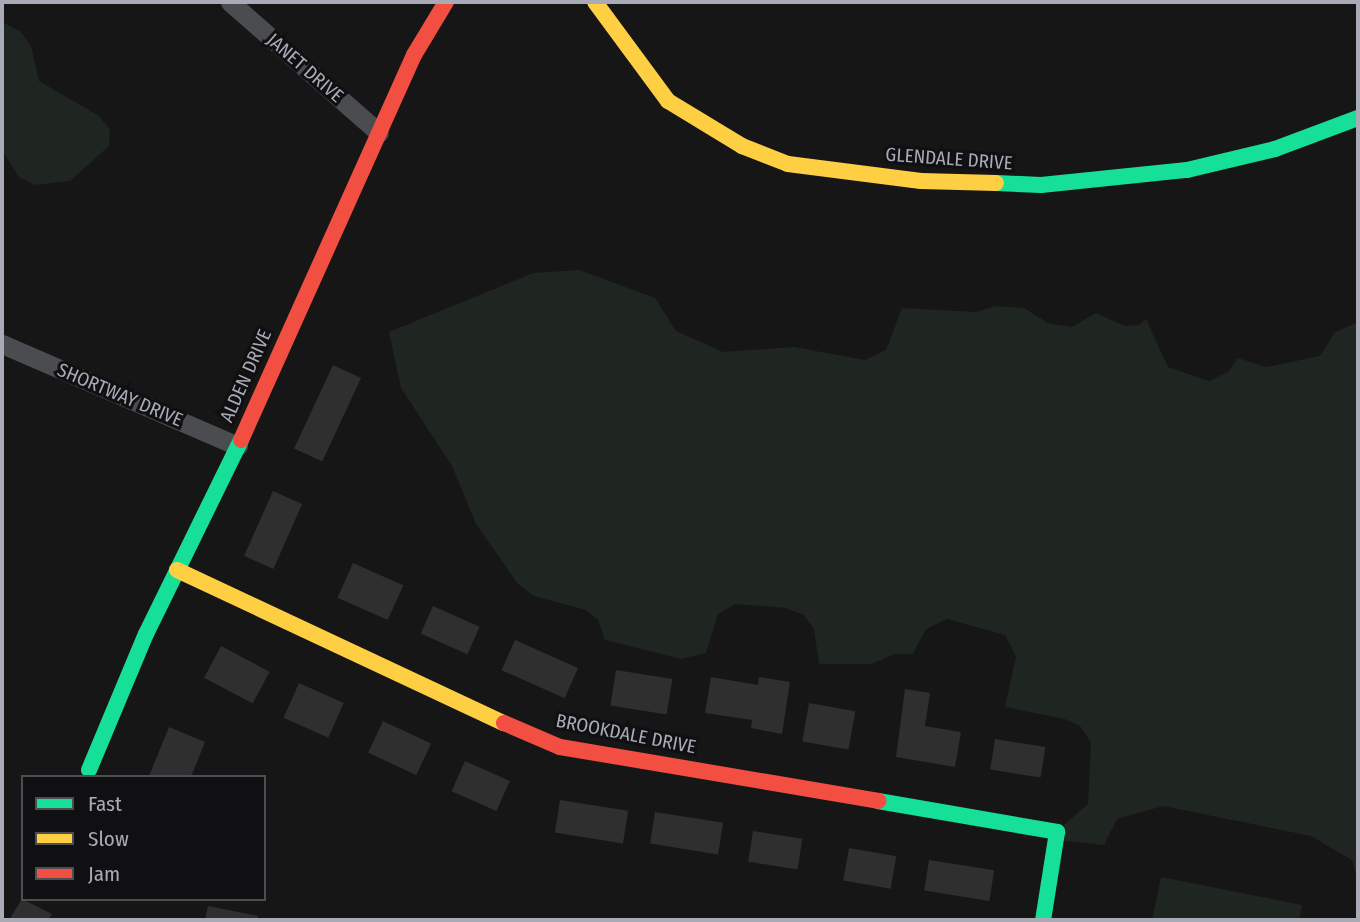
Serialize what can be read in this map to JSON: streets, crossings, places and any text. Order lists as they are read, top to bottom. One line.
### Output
{"streets":{"street":["JANET DRIVE","GLENDALE DRIVE","ALDEN DRIVE","SHORTWAY DRIVE","BROOKDALE DRIVE"]},"crossings":[["JANET DRIVE","ALDEN DRIVE"],["ALDEN DRIVE","SHORTWAY DRIVE"],["ALDEN DRIVE","BROOKDALE DRIVE"]],"legend":["Fast","Slow","Jam"]}
